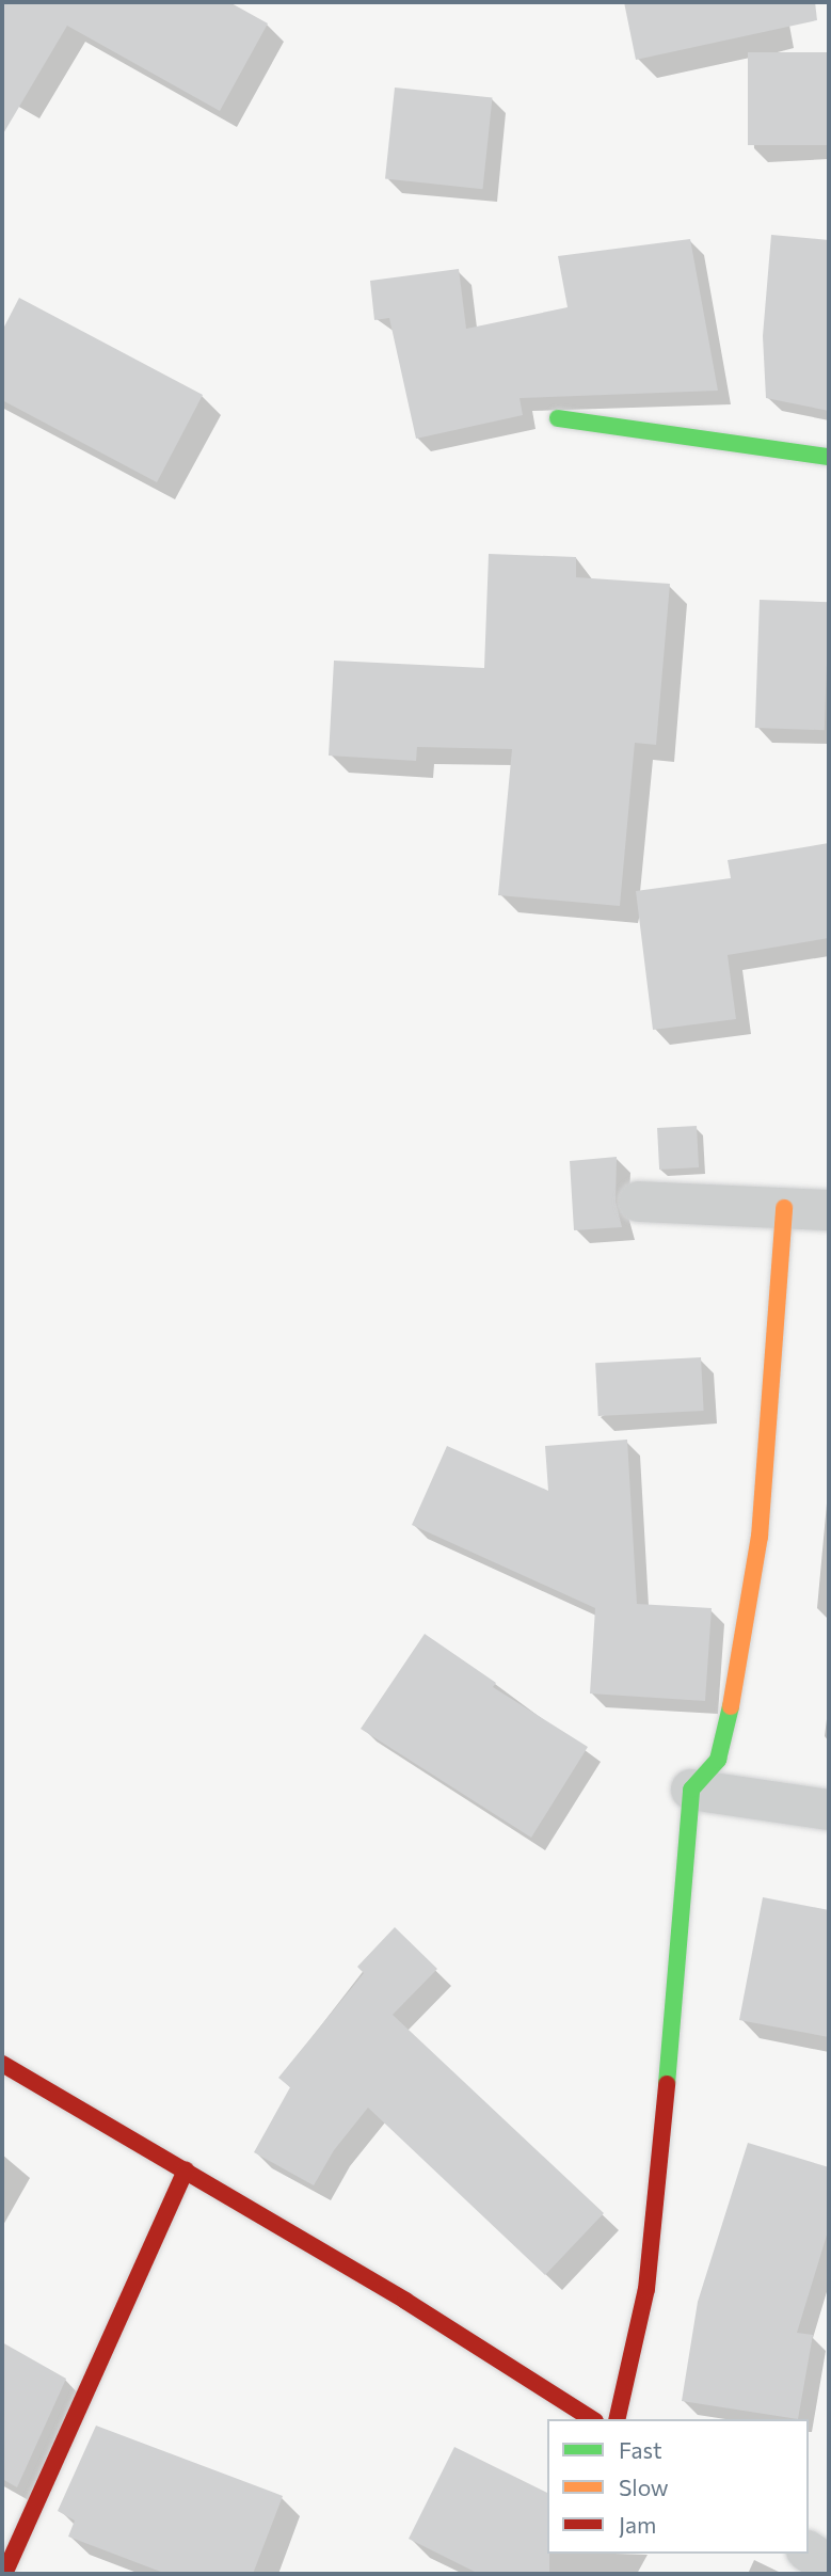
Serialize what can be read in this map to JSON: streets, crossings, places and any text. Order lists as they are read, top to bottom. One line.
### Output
{"legend":["Fast","Slow","Jam"]}
